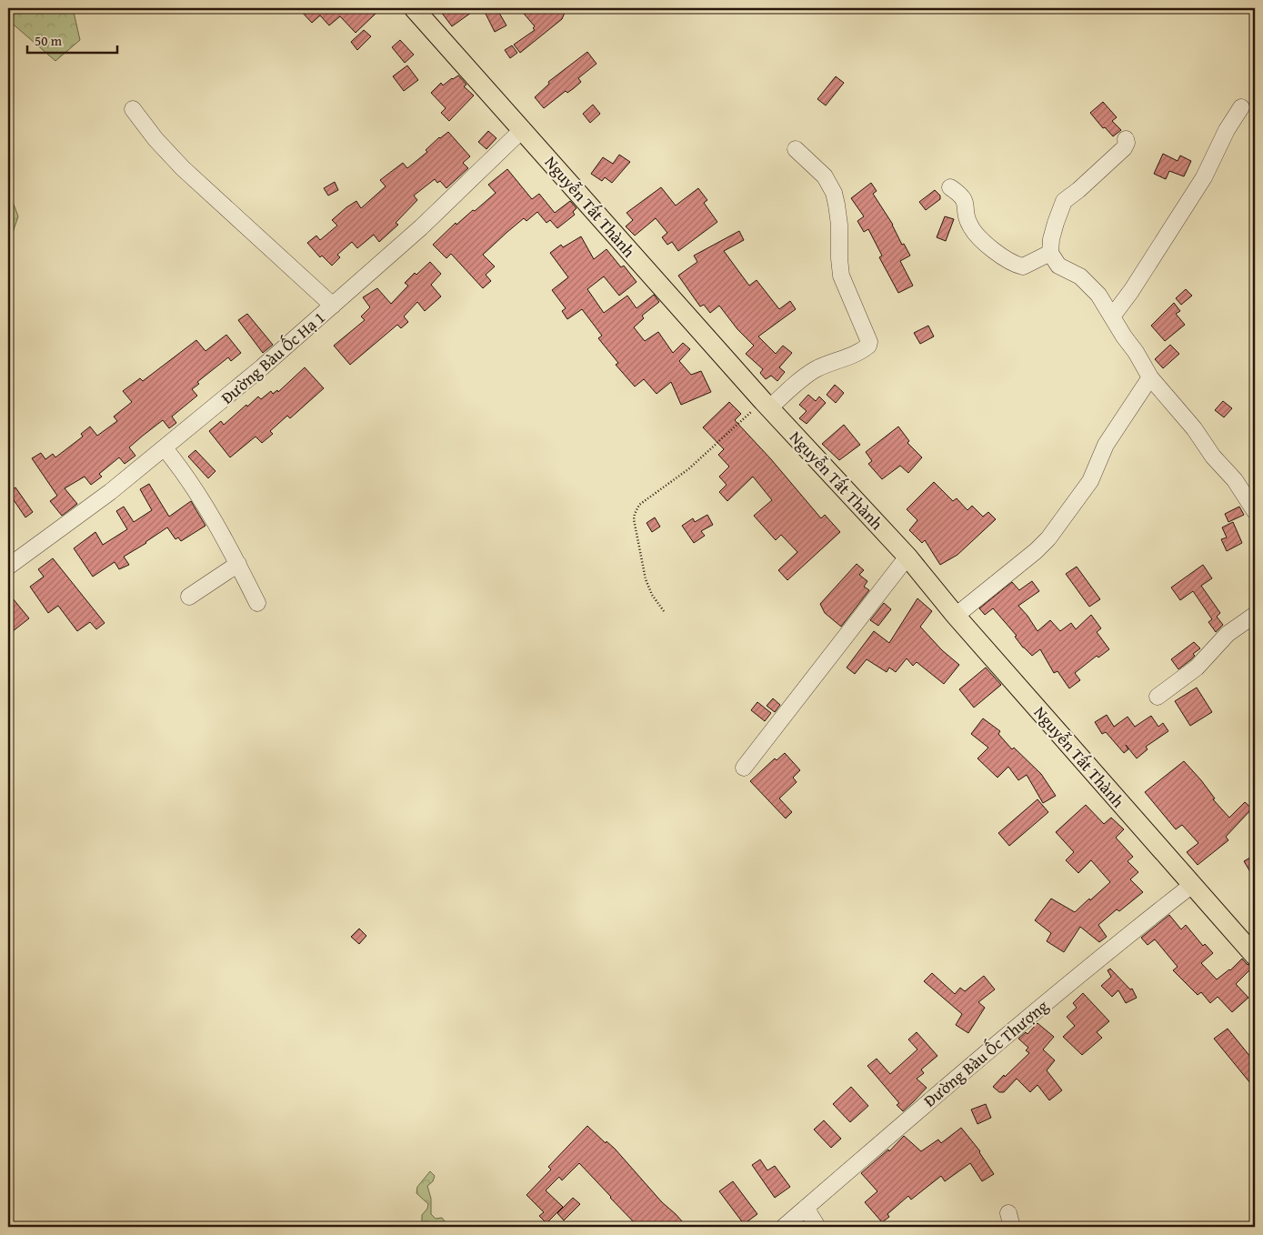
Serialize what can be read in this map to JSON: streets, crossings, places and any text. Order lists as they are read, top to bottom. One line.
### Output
{"streets":{"main road":["Nguyễn Tất Thành"],"street":["Đường Bàu Ốc Hạ 1","Đường Bàu Ốc Thượng"]},"crossings":[["Nguyễn Tất Thành","Đường Bàu Ốc Hạ 1"],["Nguyễn Tất Thành","Đường Bàu Ốc Thượng"]],"scale_bar":"50 m"}
